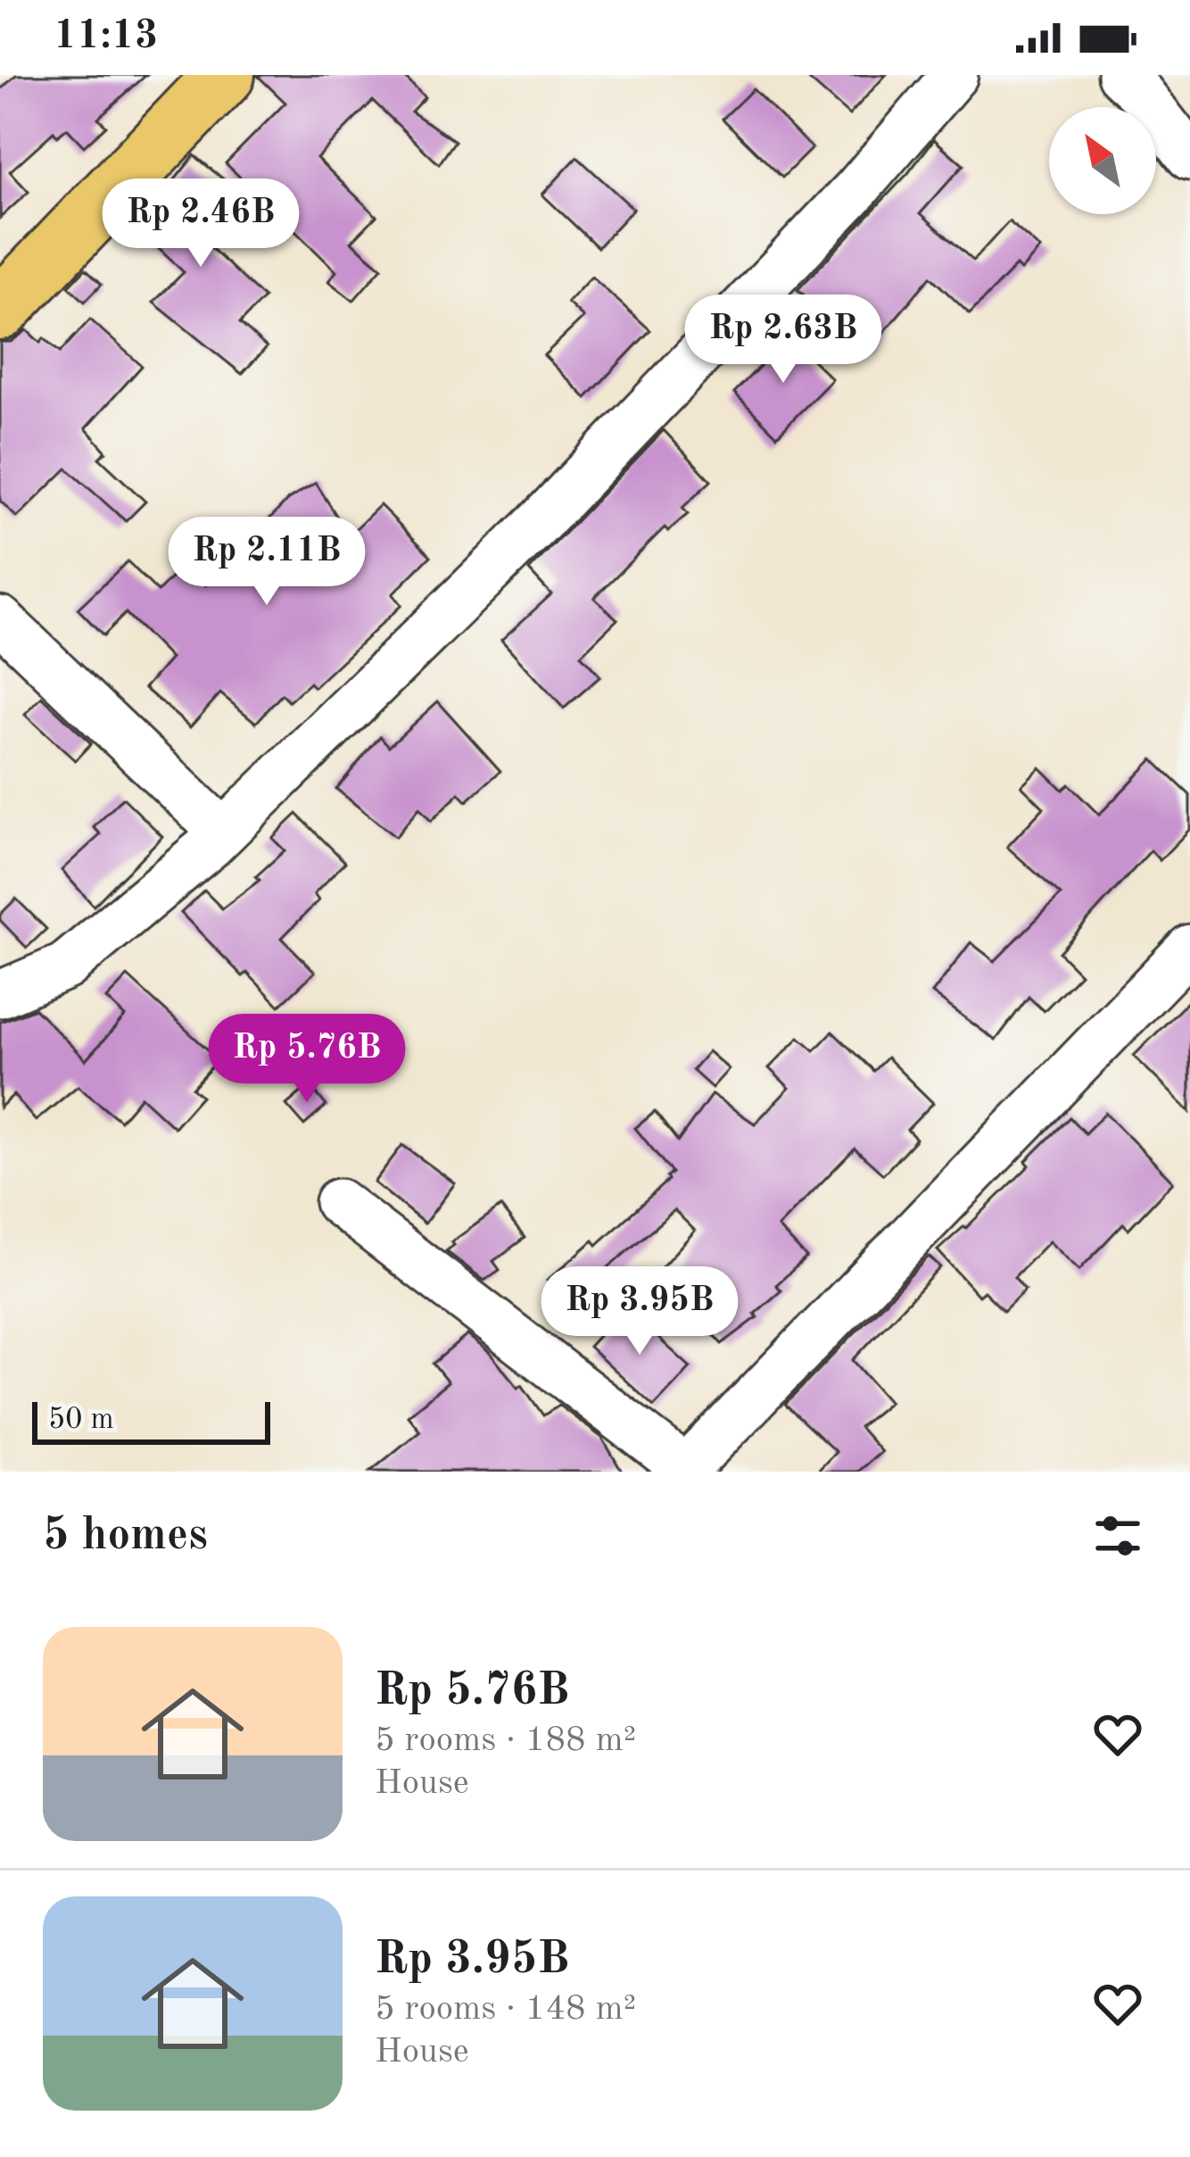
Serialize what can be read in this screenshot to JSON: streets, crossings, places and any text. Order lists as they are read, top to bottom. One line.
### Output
{"scale_bar":"50 m","north":"top left","page":{"status":"11:13","price":["Rp 2.46B","Rp 2.63B","Rp 2.11B","Rp 5.76B","Rp 3.95B"],"scale":"50 m","heading":"5 homes","list":[{"name":"Rp 5.76B","note":"5 rooms · 188 m² · House"},{"name":"Rp 3.95B","note":"5 rooms · 148 m² · House"}]}}
